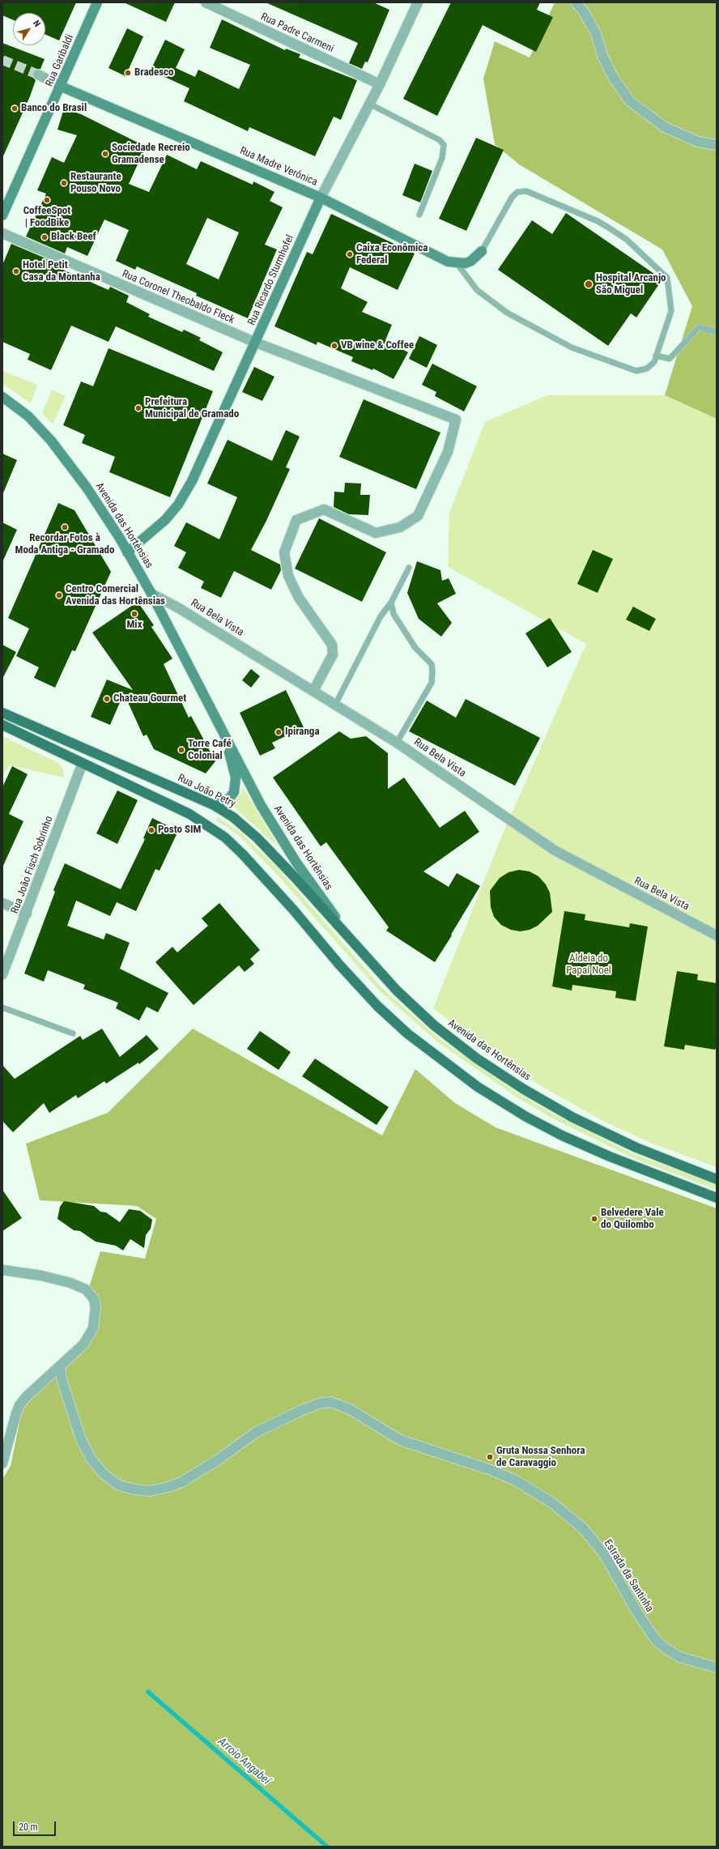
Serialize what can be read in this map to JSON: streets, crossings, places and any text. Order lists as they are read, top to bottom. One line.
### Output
{"streets":{"main road":["Rua Garibaldi","Rua Madre Verônica","Rua Ricardo Sturmhofel","Avenida das Hortênsias","Rua João Petry"],"street":["Rua Padre Carmeni","Rua Coronel Theobaldo Fleck","Rua Bela Vista","Rua João Fisch Sobrinho","Estrada da Santinha"]},"crossings":[["Rua Padre Carmeni","Rua Ricardo Sturmhofel"],["Rua Garibaldi","Rua Madre Verônica"],["Rua Madre Verônica","Rua Ricardo Sturmhofel"],["Rua Ricardo Sturmhofel","Rua Coronel Theobaldo Fleck"],["Rua Ricardo Sturmhofel","Avenida das Hortênsias"],["Rua Coronel Theobaldo Fleck","Rua Bela Vista"],["Avenida das Hortênsias","Rua Bela Vista"],["Avenida das Hortênsias","Rua João Petry"]],"water":["Arroio Angabeí"],"parks":["Aldeia do Papai Noel"],"places":["Bradesco","Banco do Brasil","Sociedade Recreio Gramadense","Restaurante Pouso Novo","CoffeeSpot | FoodBike","Black Beef","Caixa Econômica Federal","Hotel Petit Casa da Montanha","Hospital Arcanjo São Miguel","VB wine & Coffee","Prefeitura Municipal de Gramado","Recordar Fotos à Moda Antiga - Gramado","Centro Comercial Avenida das Hortênsias","Mix","Chateau Gourmet","Ipiranga","Torre Café Colonial","Posto SIM","Belvedere Vale do Quilombo","Gruta Nossa Senhora de Caravaggio"],"scale_bar":"20 m","north":"top right"}
